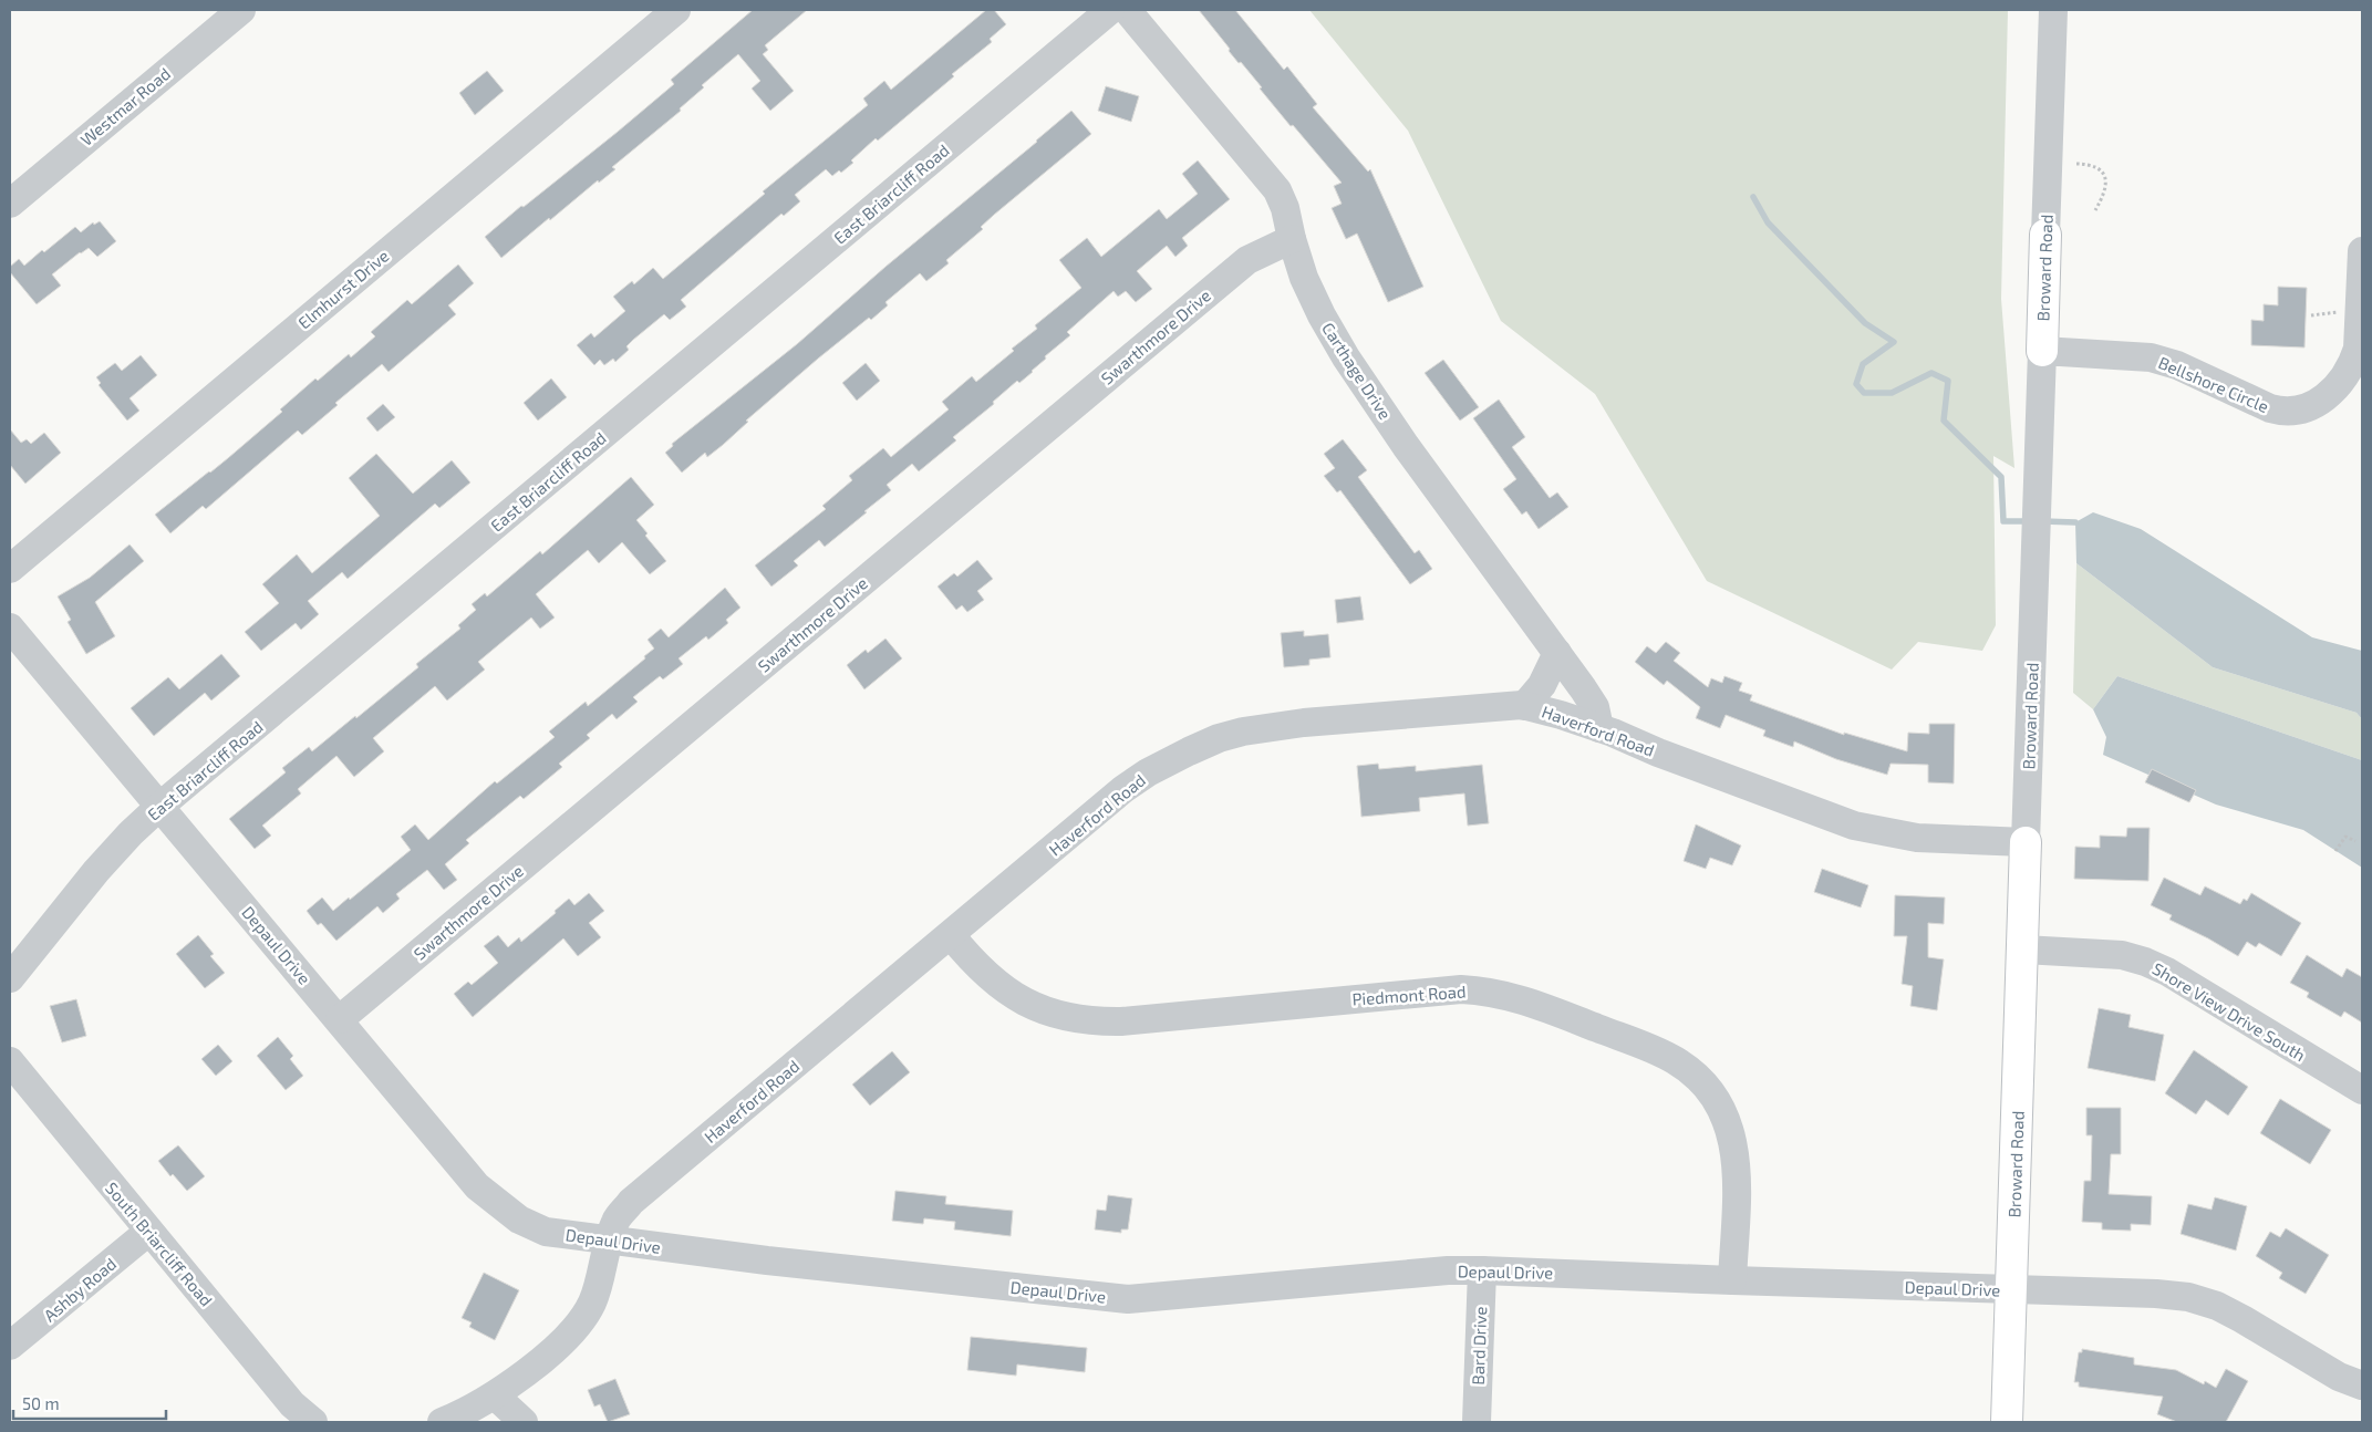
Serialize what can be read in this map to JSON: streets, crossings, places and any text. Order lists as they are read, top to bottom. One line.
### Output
{"streets":{"main road":["Broward Road"],"street":["Westmar Road","East Briarcliff Road","Elmhurst Drive","Swarthmore Drive","Carthage Drive","Bellshore Circle","Haverford Road","Depaul Drive","Piedmont Road","Shore View Drive South","South Briarcliff Road","Ashby Road","Bard Drive"]},"crossings":[["East Briarcliff Road","Depaul Drive"],["Broward Road","Bellshore Circle"],["Broward Road","Haverford Road"],["Broward Road","Depaul Drive"],["Broward Road","Shore View Drive South"],["Swarthmore Drive","Carthage Drive"],["Swarthmore Drive","Depaul Drive"],["Carthage Drive","Haverford Road"],["Haverford Road","Depaul Drive"],["Haverford Road","Piedmont Road"],["Depaul Drive","Piedmont Road"],["Depaul Drive","Bard Drive"],["South Briarcliff Road","Ashby Road"]],"scale_bar":"50 m"}
